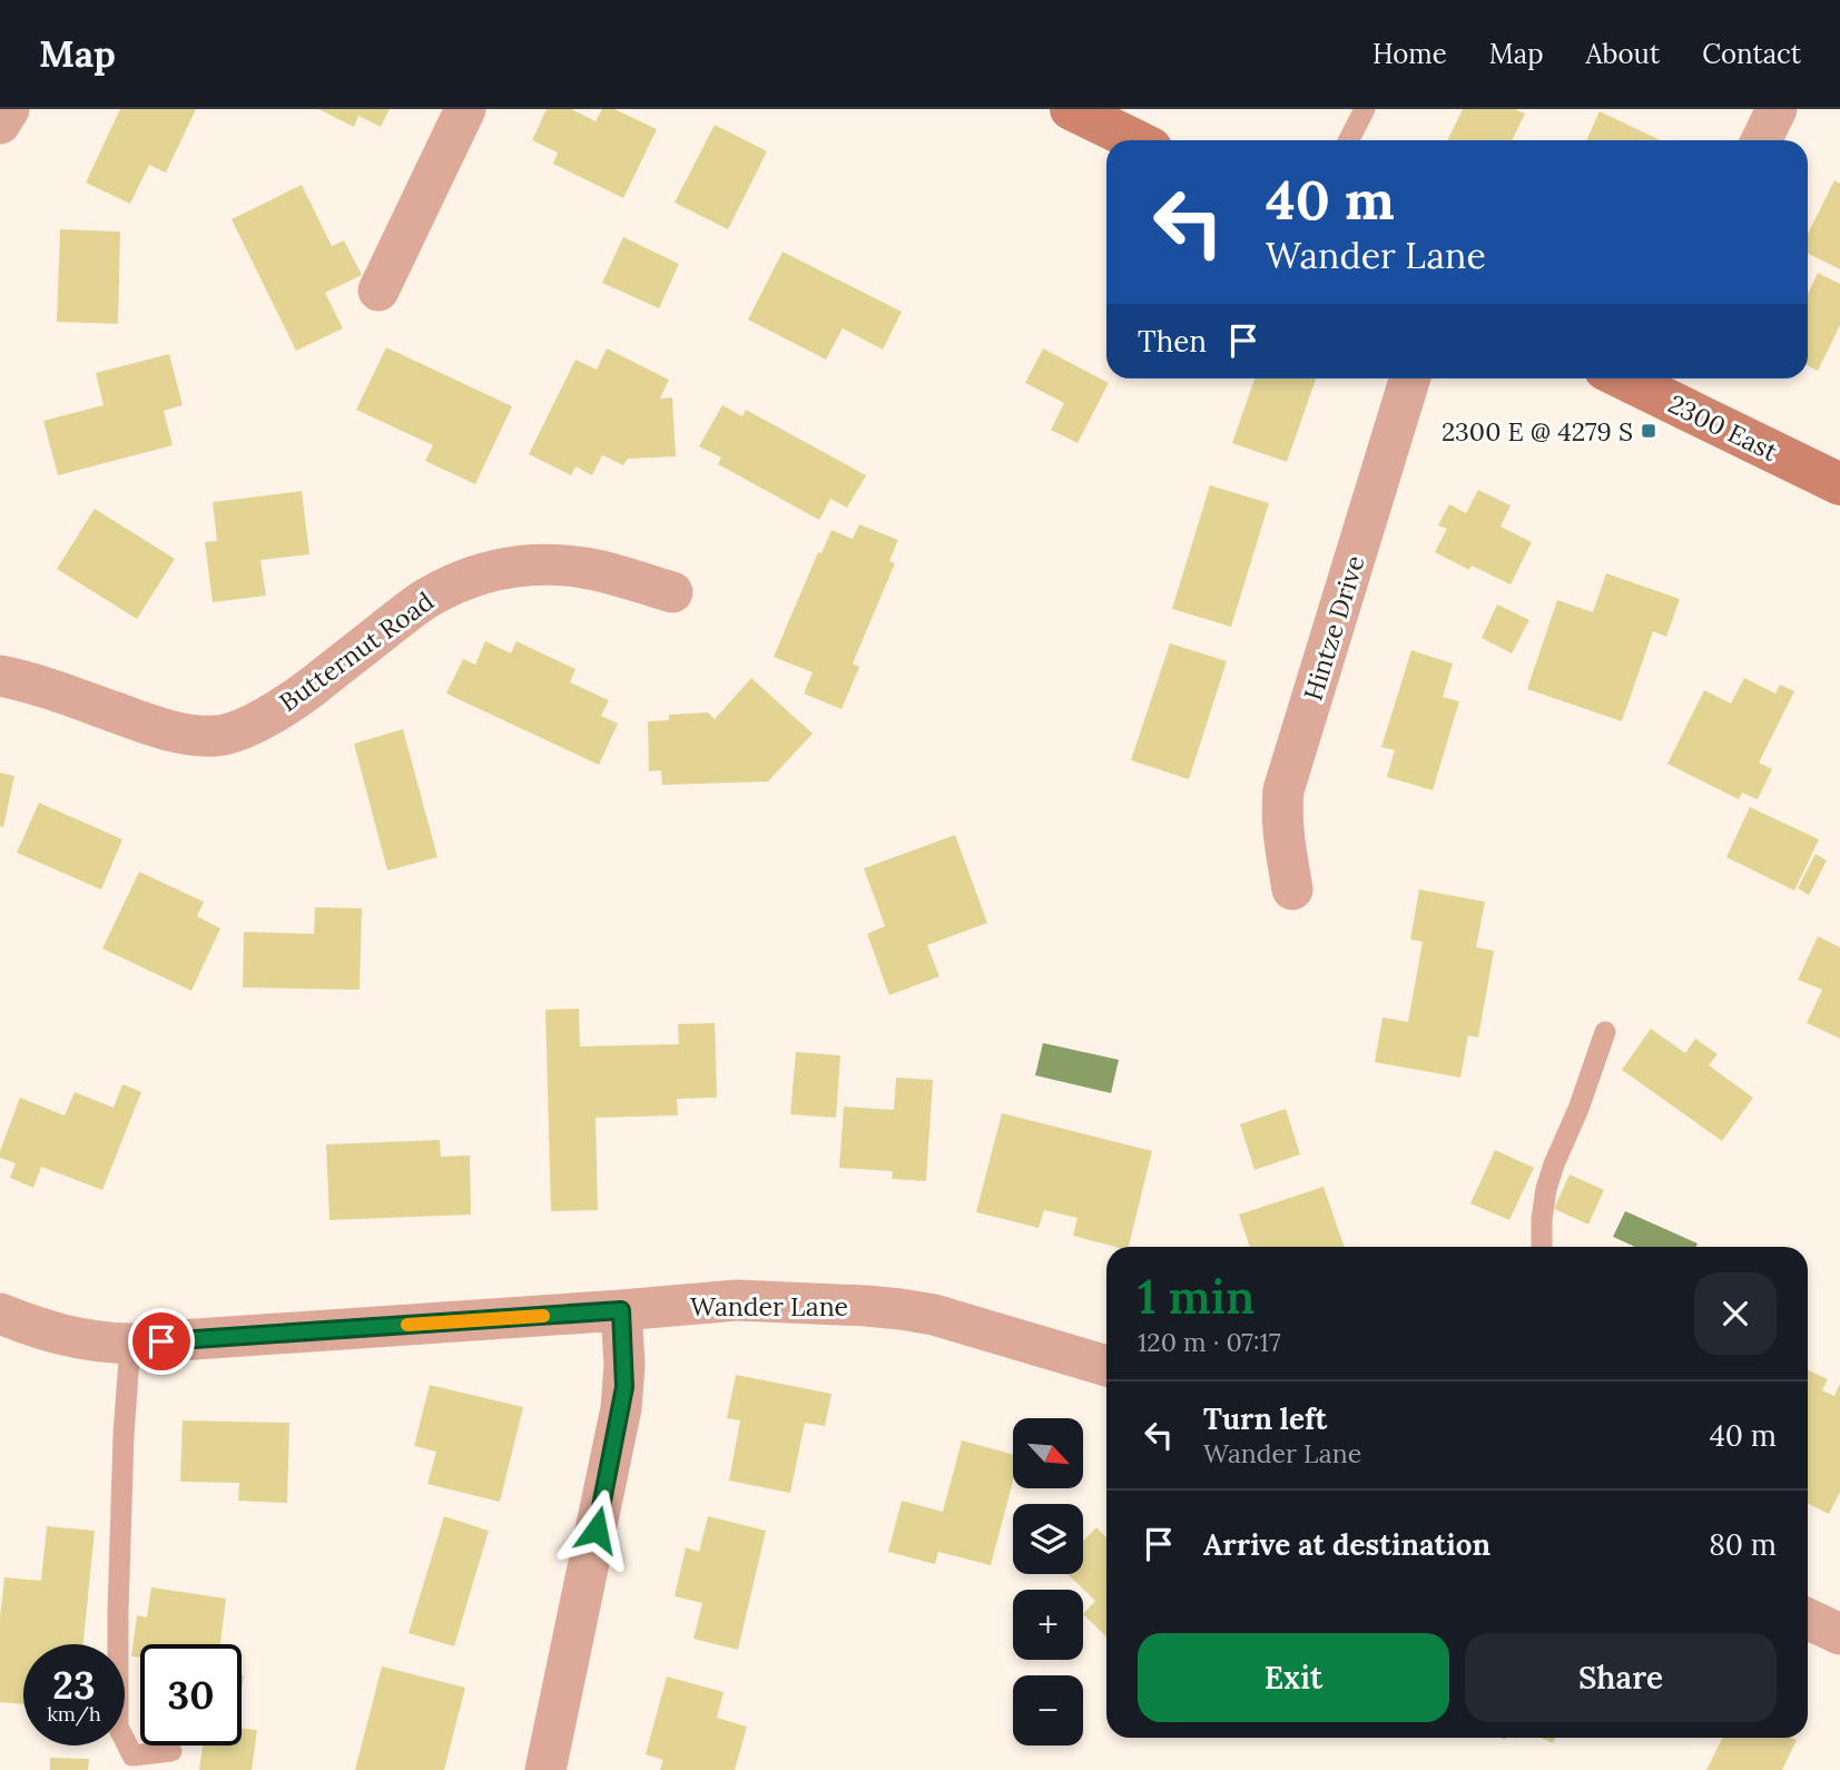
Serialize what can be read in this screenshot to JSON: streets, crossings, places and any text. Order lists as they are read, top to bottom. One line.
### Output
{"streets":{"main road":["2300 East"],"street":["Hintze Drive","Butternut Road","Wander Lane"]},"places":{"transit":["2300 E @ 4279 S"]},"north":"bottom right","page":{"header":"Map","nav":["Home","Map","About","Contact"],"turn":["40 m","Wander Lane"],"then":"Then","heading":["1 min","120 m · 07:17"],"list":[{"name":"Turn left","note":"Wander Lane","value":"40 m"},{"name":"Arrive at destination","value":"80 m"}],"map_buttons":["+","−"],"buttons":["Exit","Share"],"speed":"23 km/h","limit":"30"}}
